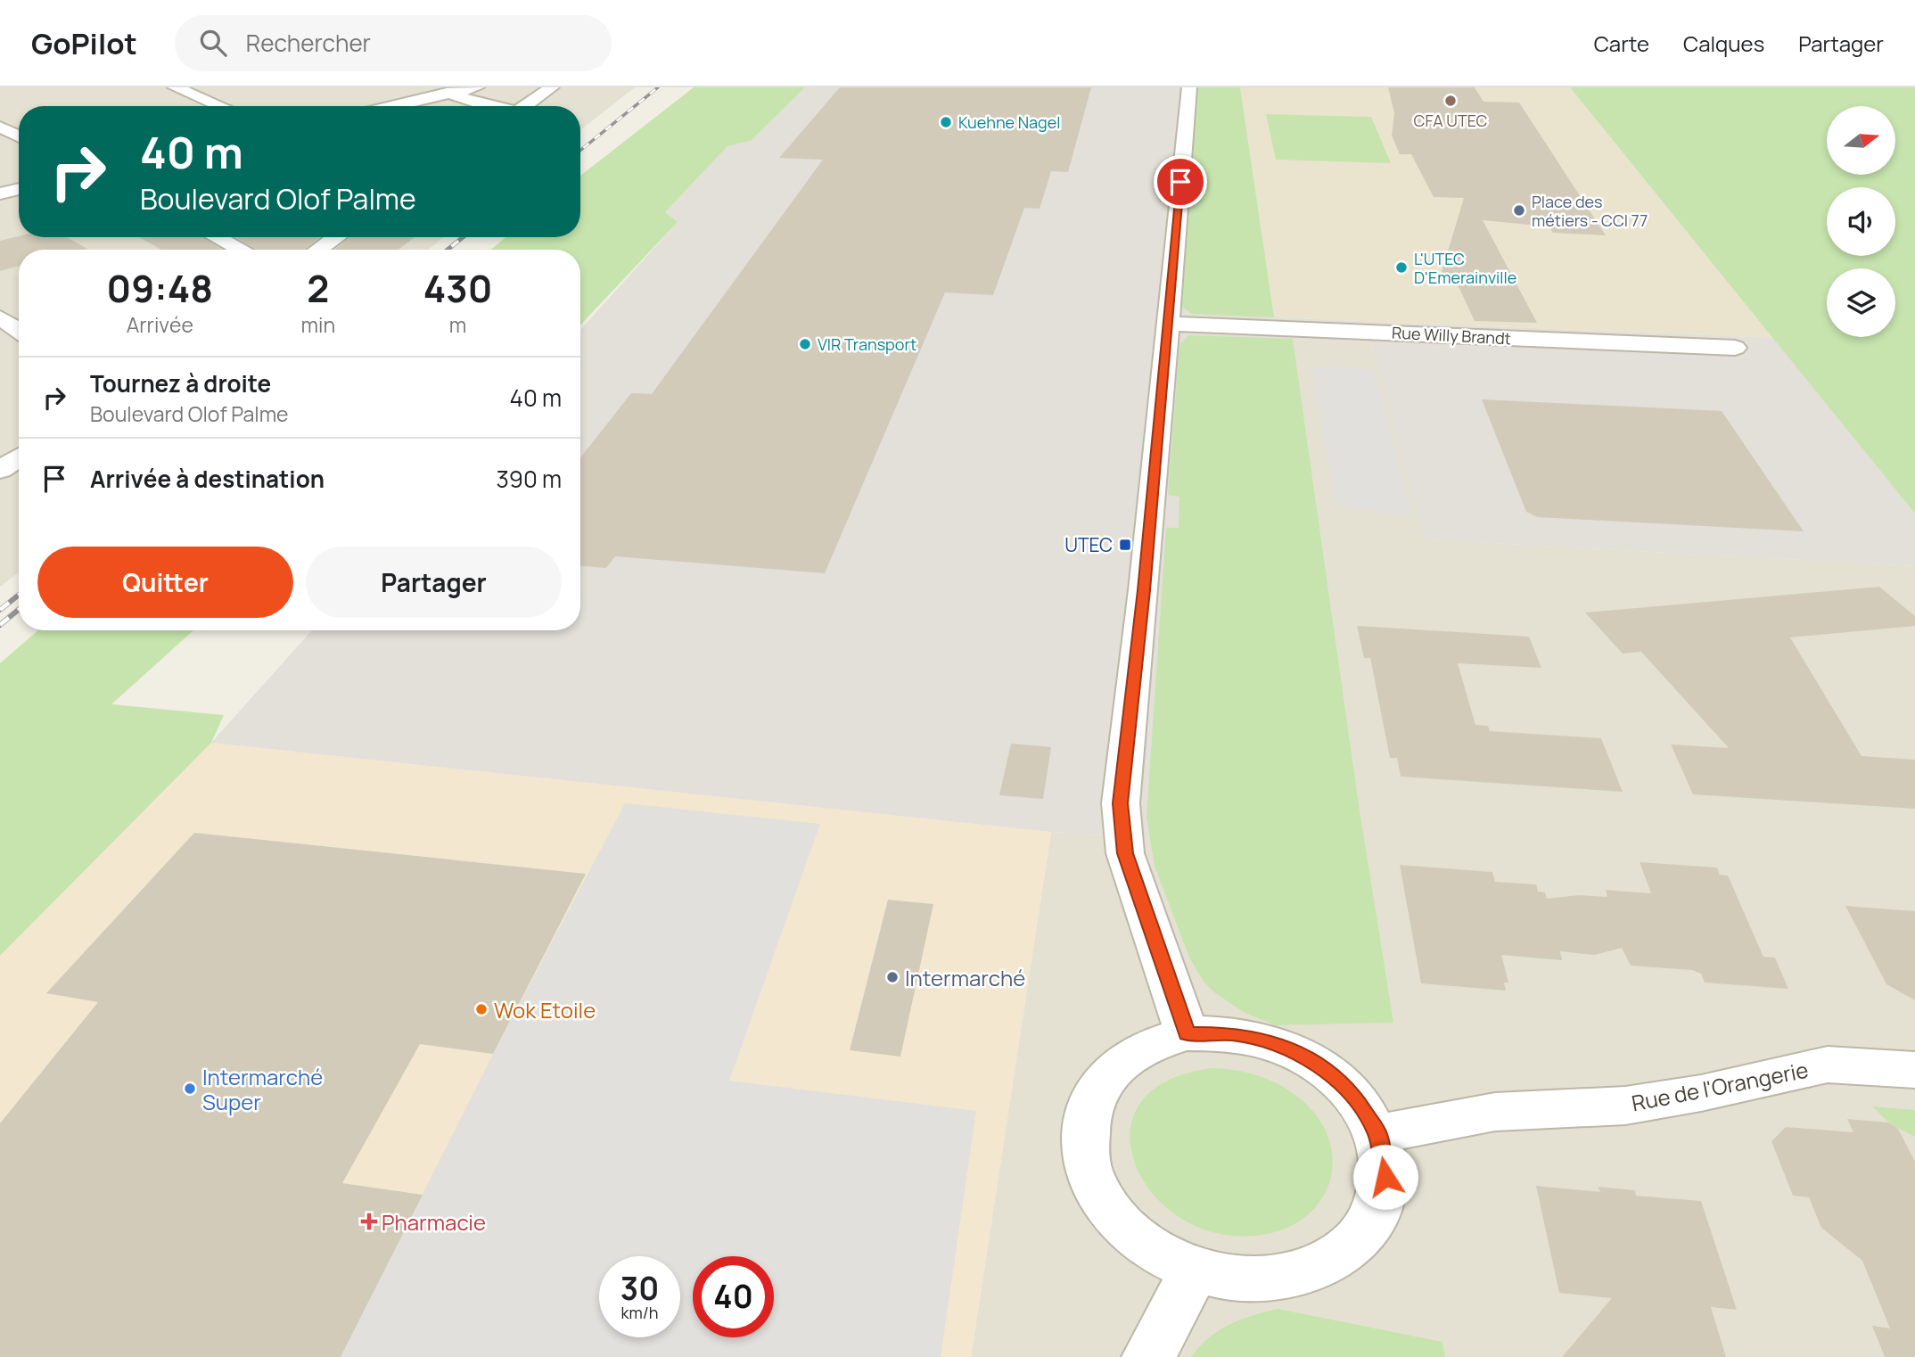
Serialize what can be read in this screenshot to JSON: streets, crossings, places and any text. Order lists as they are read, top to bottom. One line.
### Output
{"streets":{"street":["Rue Willy Brandt","Rue de l'Orangerie"]},"places":{"other":["CFA UTEC","Kuehne Nagel","Place des métiers - CCI 77","L'UTEC D'Emerainville","VIR Transport","Intermarché","Wok Etoile","Intermarché Super"],"transit":["UTEC"],"health":["Pharmacie"]},"north":"right","page":{"header":"GoPilot","search":"Rechercher","nav":["Carte","Calques","Partager"],"turn":["40 m","Boulevard Olof Palme"],"eta":["09:48","Arrivée","2","min","430","m"],"list":[{"name":"Tournez à droite","note":"Boulevard Olof Palme","value":"40 m"},{"name":"Arrivée à destination","value":"390 m"}],"buttons":["Quitter","Partager"],"speed":"30 km/h","limit":"40"}}
